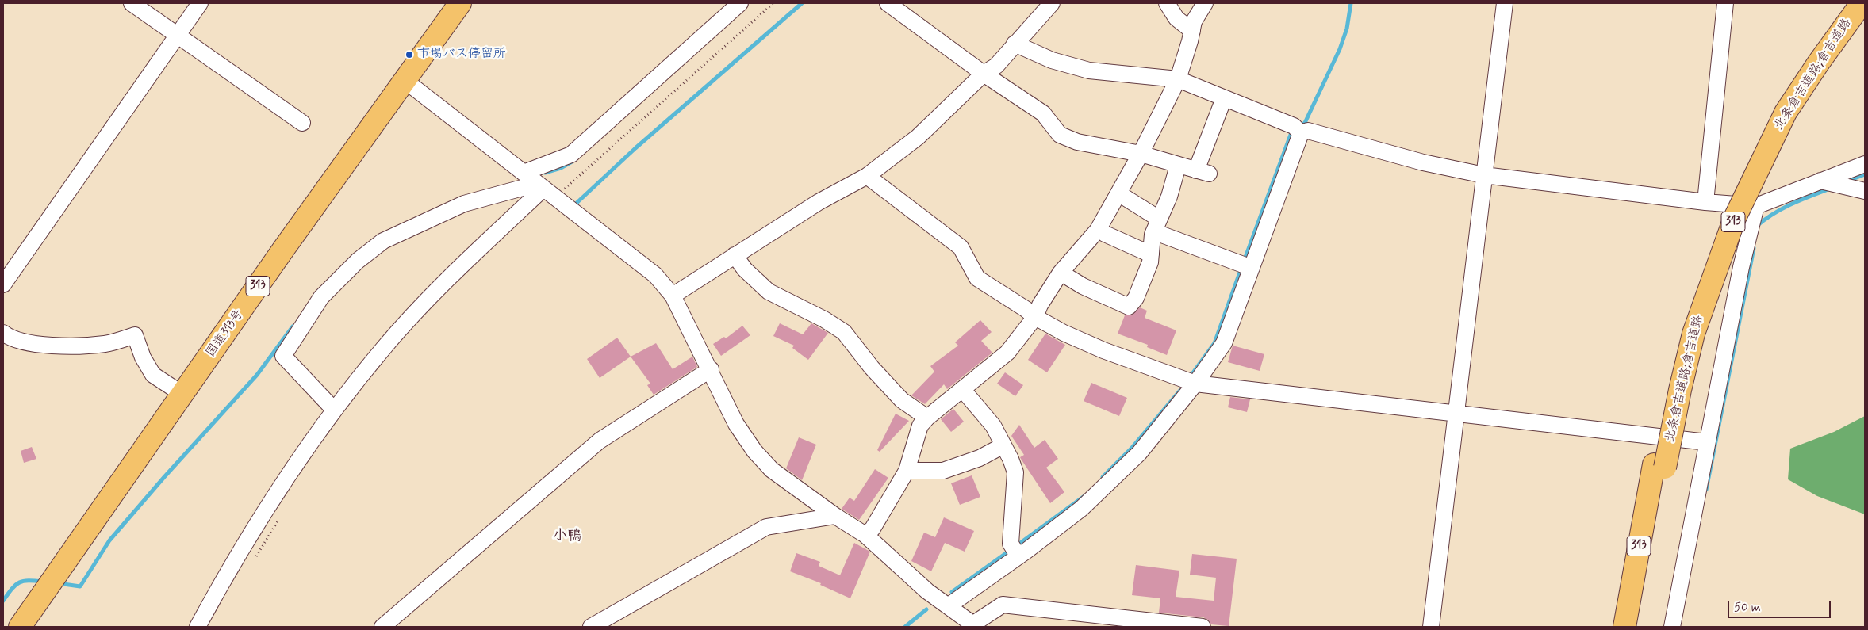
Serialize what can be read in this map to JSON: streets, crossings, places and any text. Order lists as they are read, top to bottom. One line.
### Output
{"streets":{"highway":["北条倉吉道路;倉吉道路","313","国道313号"]},"districts":["小鴨"],"places":["市場バス停留所"],"scale_bar":"50 m"}
